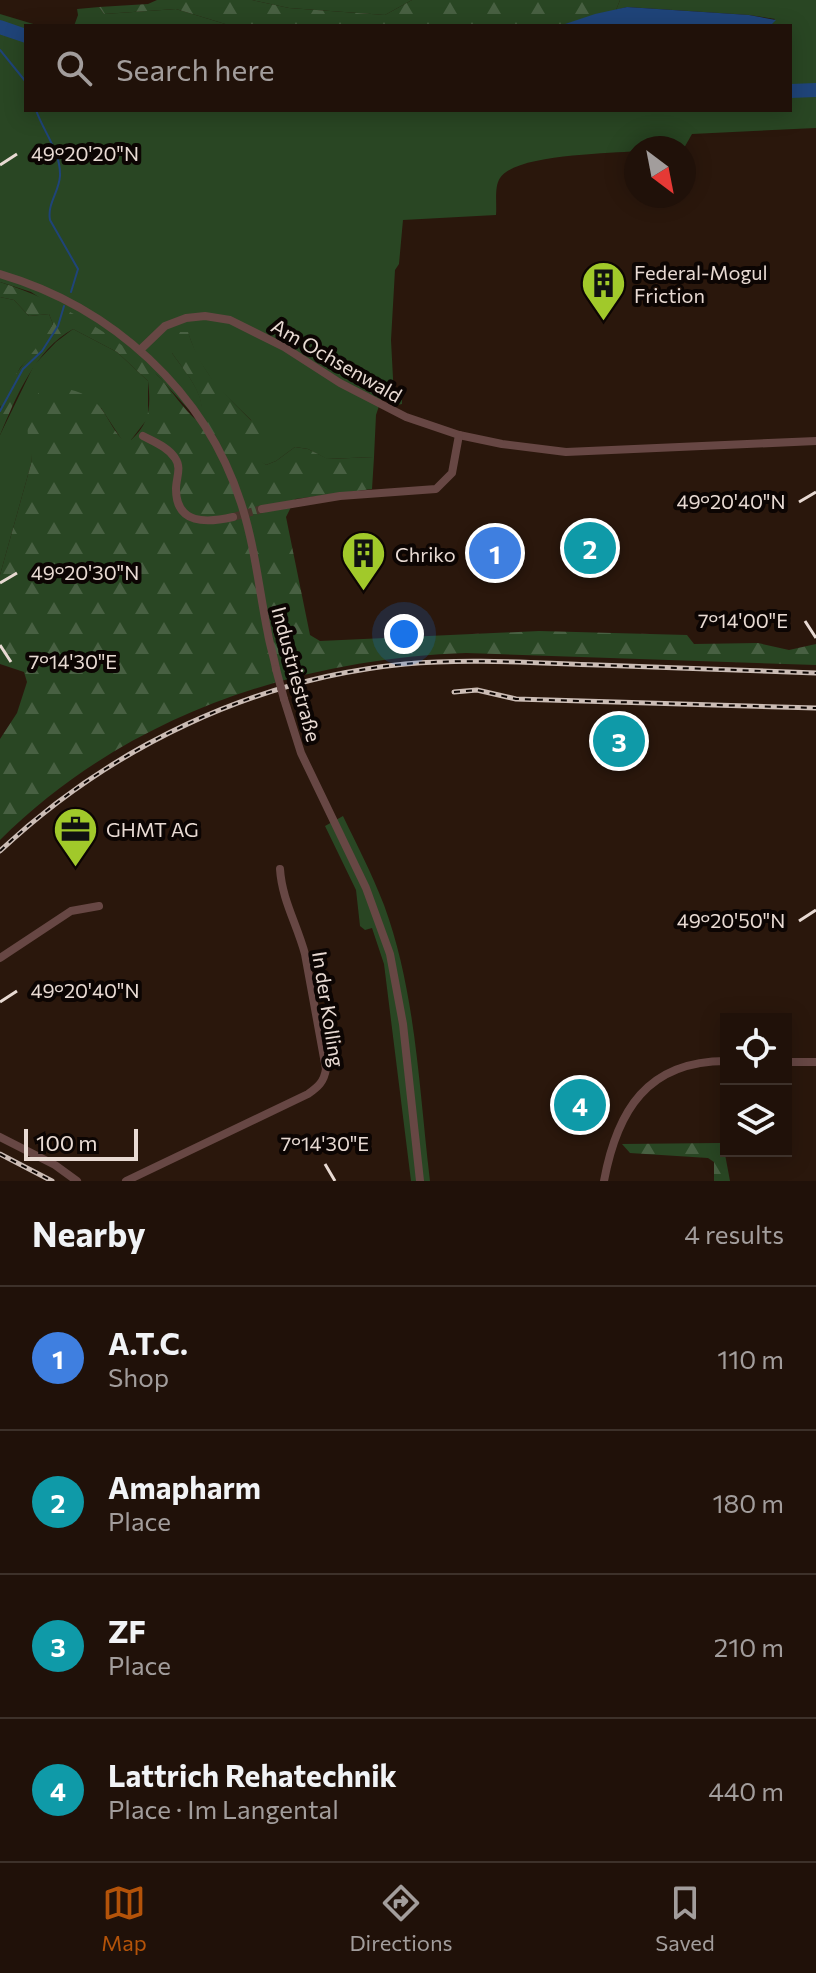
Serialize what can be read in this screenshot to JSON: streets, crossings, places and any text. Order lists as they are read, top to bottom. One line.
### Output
{"streets":{"street":["Am Ochsenwald","Industriestraße","In der Kolling"]},"crossings":[["Am Ochsenwald","Industriestraße"]],"places":{"building":["Federal-Mogul Friction","Chriko"],"office":["GHMT AG"]},"scale_bar":"100 m","north":"bottom right","page":{"search":"Search here","pins":["2","1","3","4"],"scale":"100 m","heading":["Nearby","4 results"],"list":[{"mark":"1","name":"A.T.C.","note":"Shop","value":"110 m"},{"mark":"2","name":"Amapharm","note":"Place","value":"180 m"},{"mark":"3","name":"ZF","note":"Place","value":"210 m"},{"mark":"4","name":"Lattrich Rehatechnik","note":"Place · Im Langental","value":"440 m"}],"nav":["Map","Directions","Saved"]},"coordinates":["49°20'20\"N","49°20'40\"N","49°20'30\"N","7°14'00\"E","7°14'30\"E","49°20'50\"N"]}
